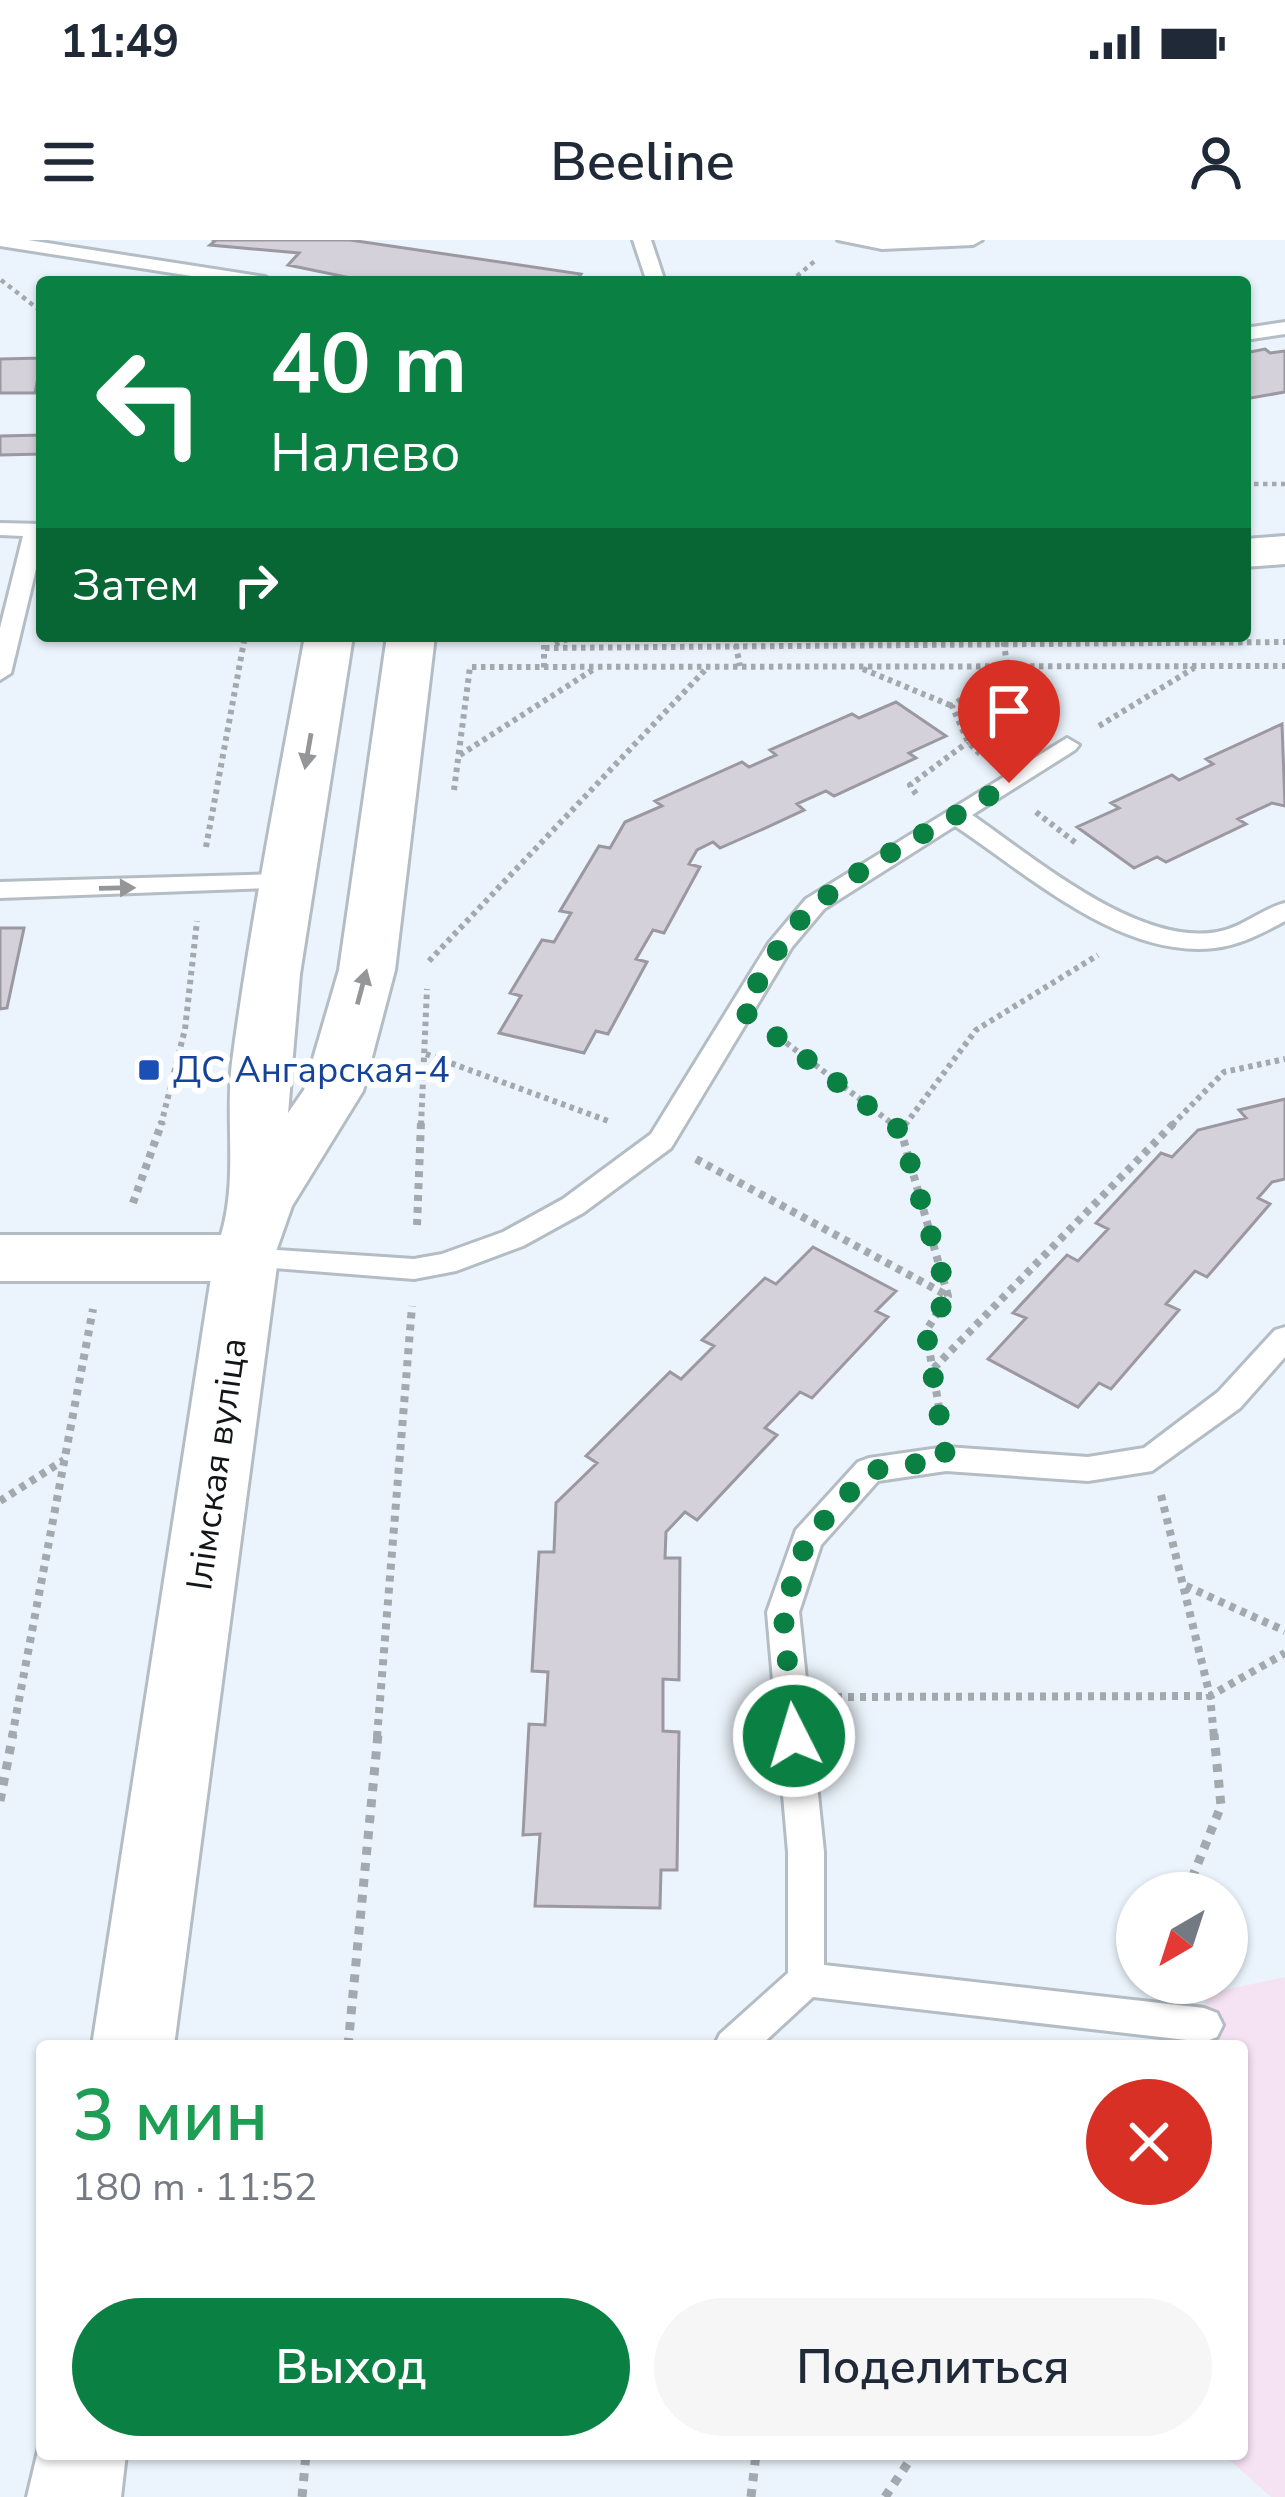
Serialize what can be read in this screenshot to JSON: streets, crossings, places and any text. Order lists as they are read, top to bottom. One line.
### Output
{"streets":{"main road":["Ілімская вуліца"]},"places":{"transit":["ДС Ангарская-4"]},"north":"bottom left","page":{"status":"11:49","header":"Beeline","turn":["40 m","Налево"],"then":"Затем","heading":["3 мин","180 m · 11:52"],"buttons":["Выход","Поделиться"]}}
